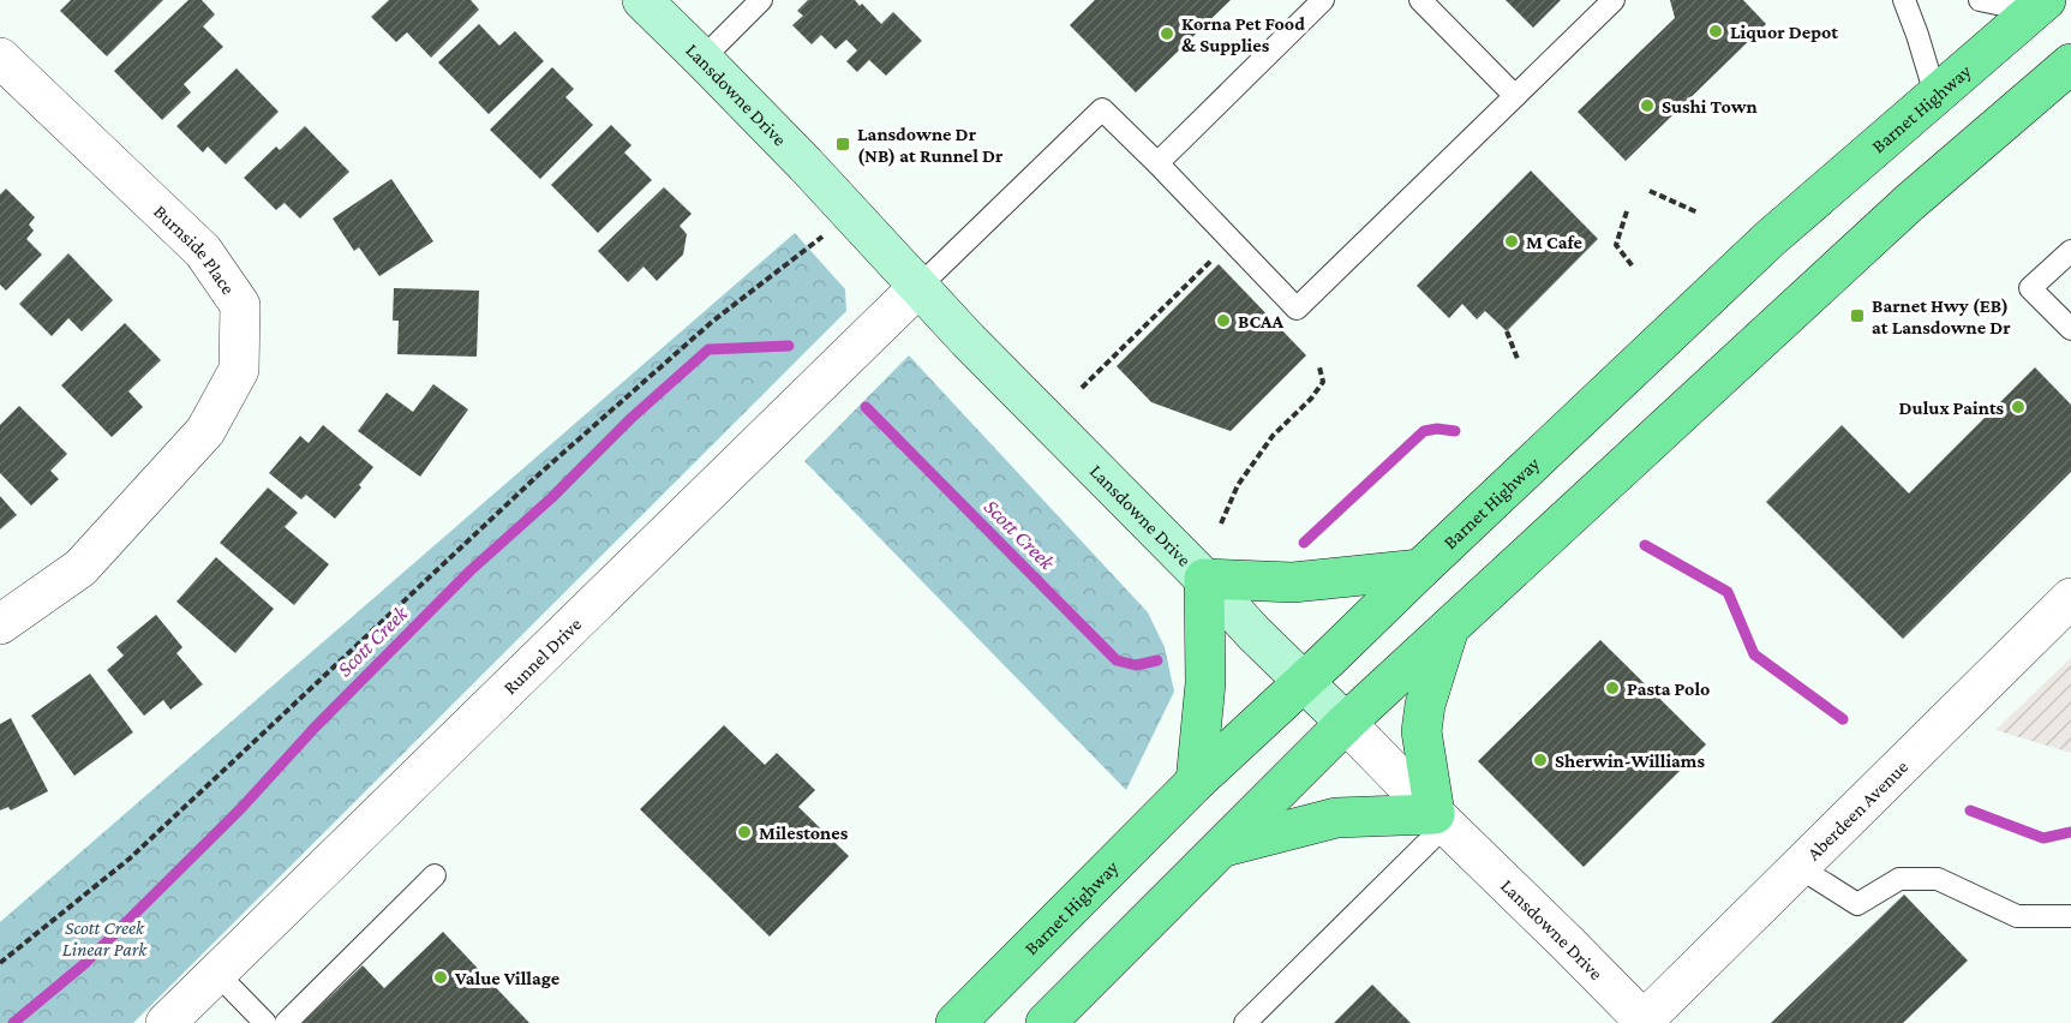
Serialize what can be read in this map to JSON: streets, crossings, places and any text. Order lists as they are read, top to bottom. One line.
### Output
{"streets":{"main road":["Barnet Highway"],"street":["Lansdowne Drive","Burnside Place","Runnel Drive","Aberdeen Avenue"]},"crossings":[["Lansdowne Drive","Barnet Highway"],["Lansdowne Drive","Runnel Drive"],["Lansdowne Drive","Aberdeen Avenue"]],"water":["Scott Creek"],"parks":["Scott Creek Linear Park"],"places":{"other":["Liquor Depot","Korna Pet Food & Supplies","Sushi Town","M Cafe","BCAA","Dulux Paints","Pasta Polo","Sherwin-Williams","Milestones","Value Village"],"transit":["Lansdowne Dr (NB) at Runnel Dr","Barnet Hwy (EB) at Lansdowne Dr"]}}
